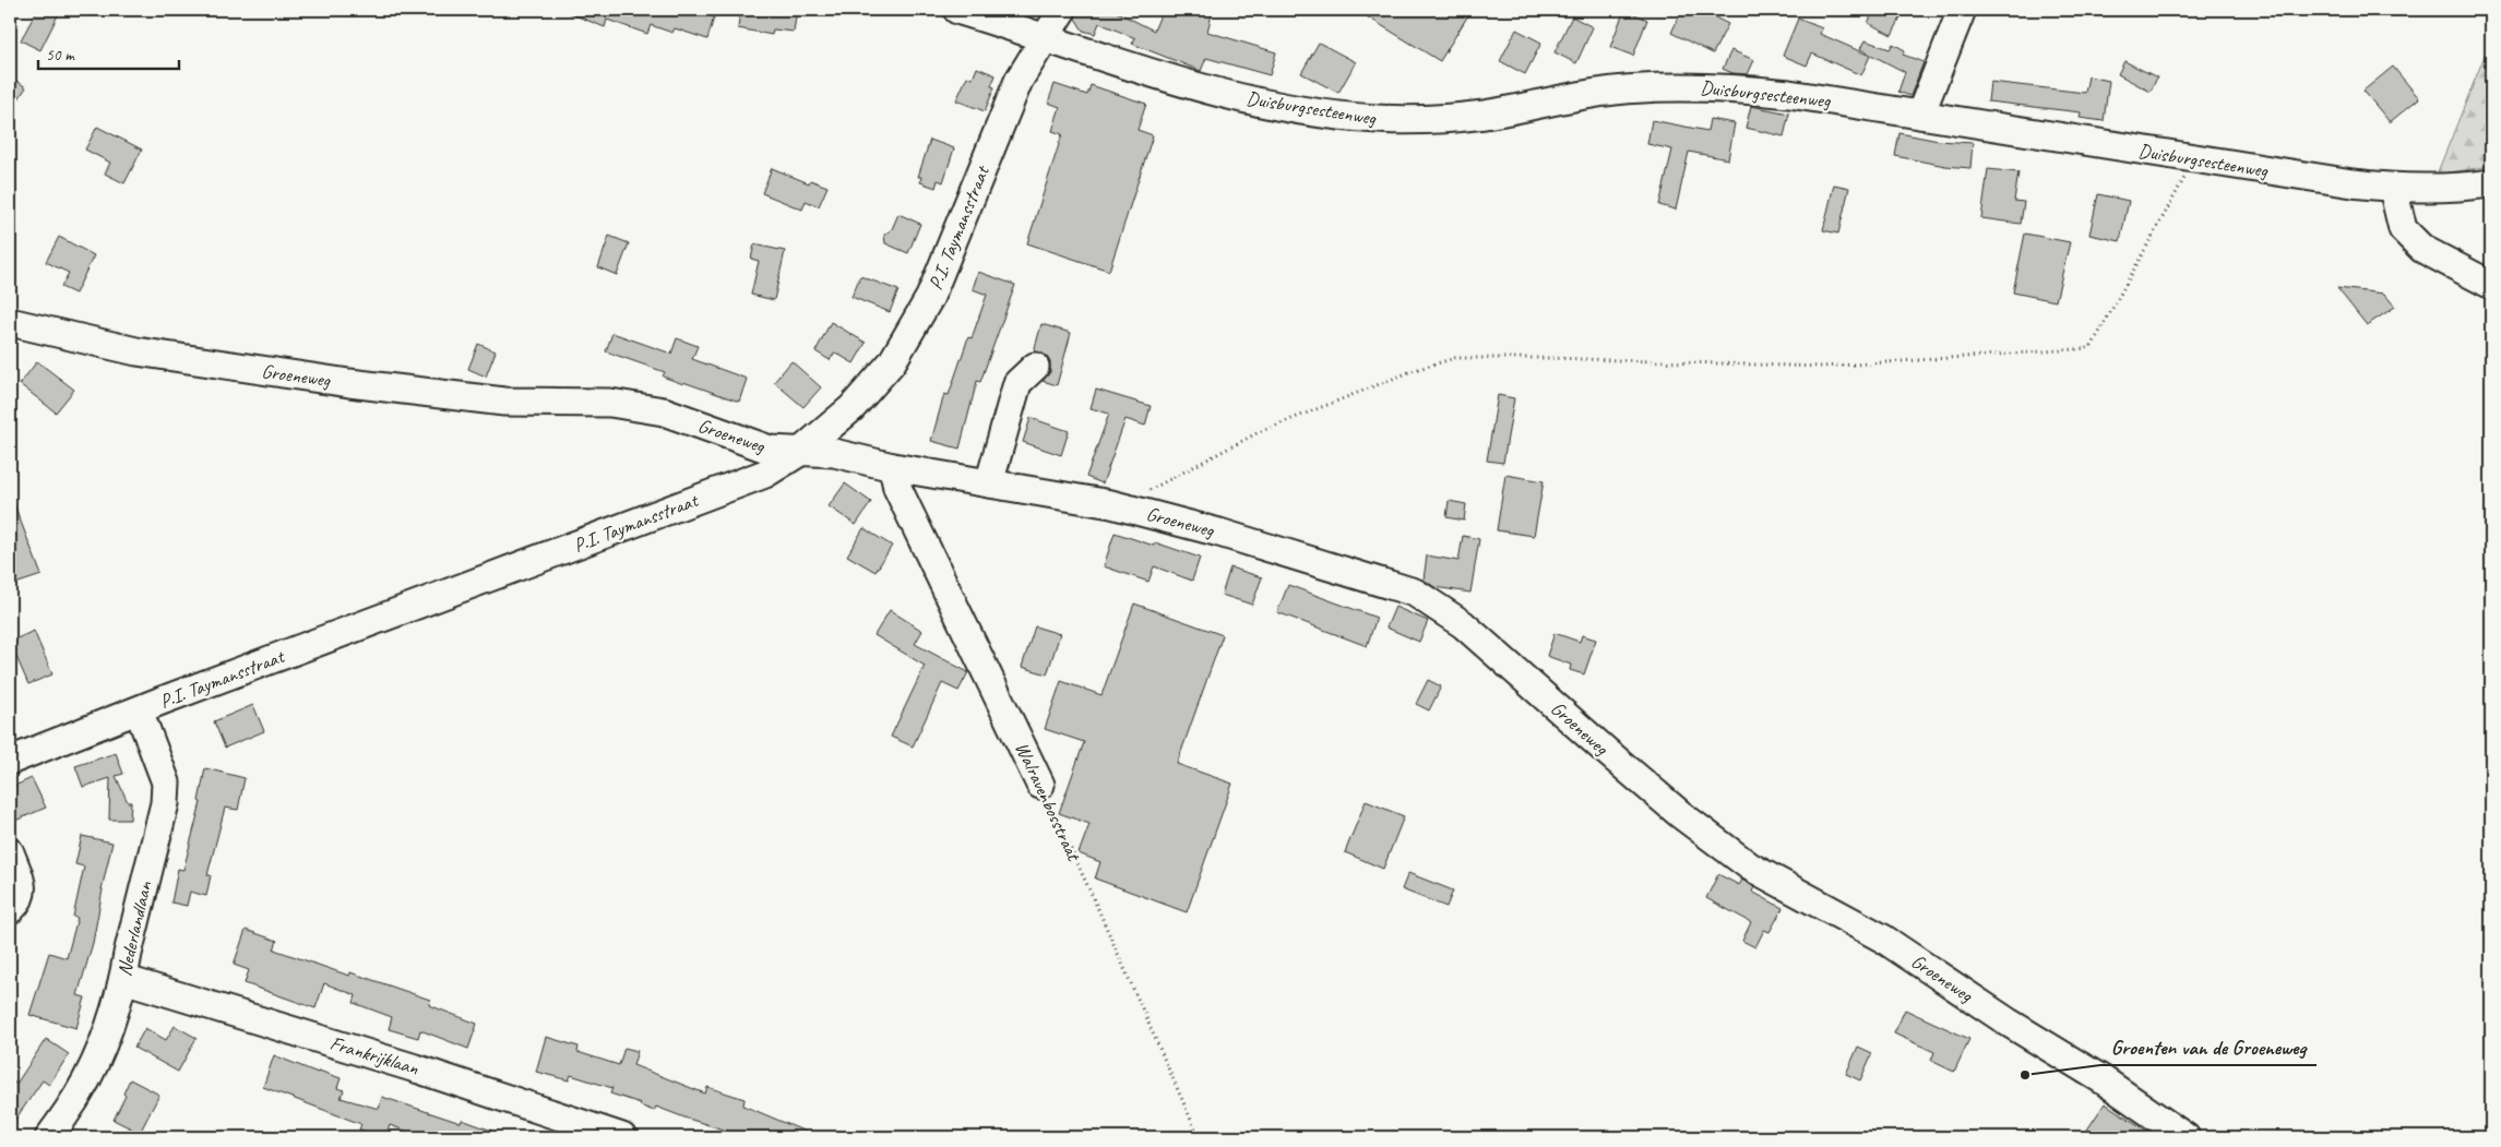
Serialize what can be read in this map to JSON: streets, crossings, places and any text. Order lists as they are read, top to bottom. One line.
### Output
{"streets":{"street":["Duisburgsesteenweg","P.I. Taymansstraat","Groeneweg","Walravenbosstraat","Nederlandlaan","Frankrijklaan"]},"crossings":[["Duisburgsesteenweg","P.I. Taymansstraat"],["P.I. Taymansstraat","Groeneweg"],["P.I. Taymansstraat","Nederlandlaan"],["Groeneweg","Walravenbosstraat"],["Nederlandlaan","Frankrijklaan"]],"places":["Groenten van de Groeneweg"],"scale_bar":"50 m"}
